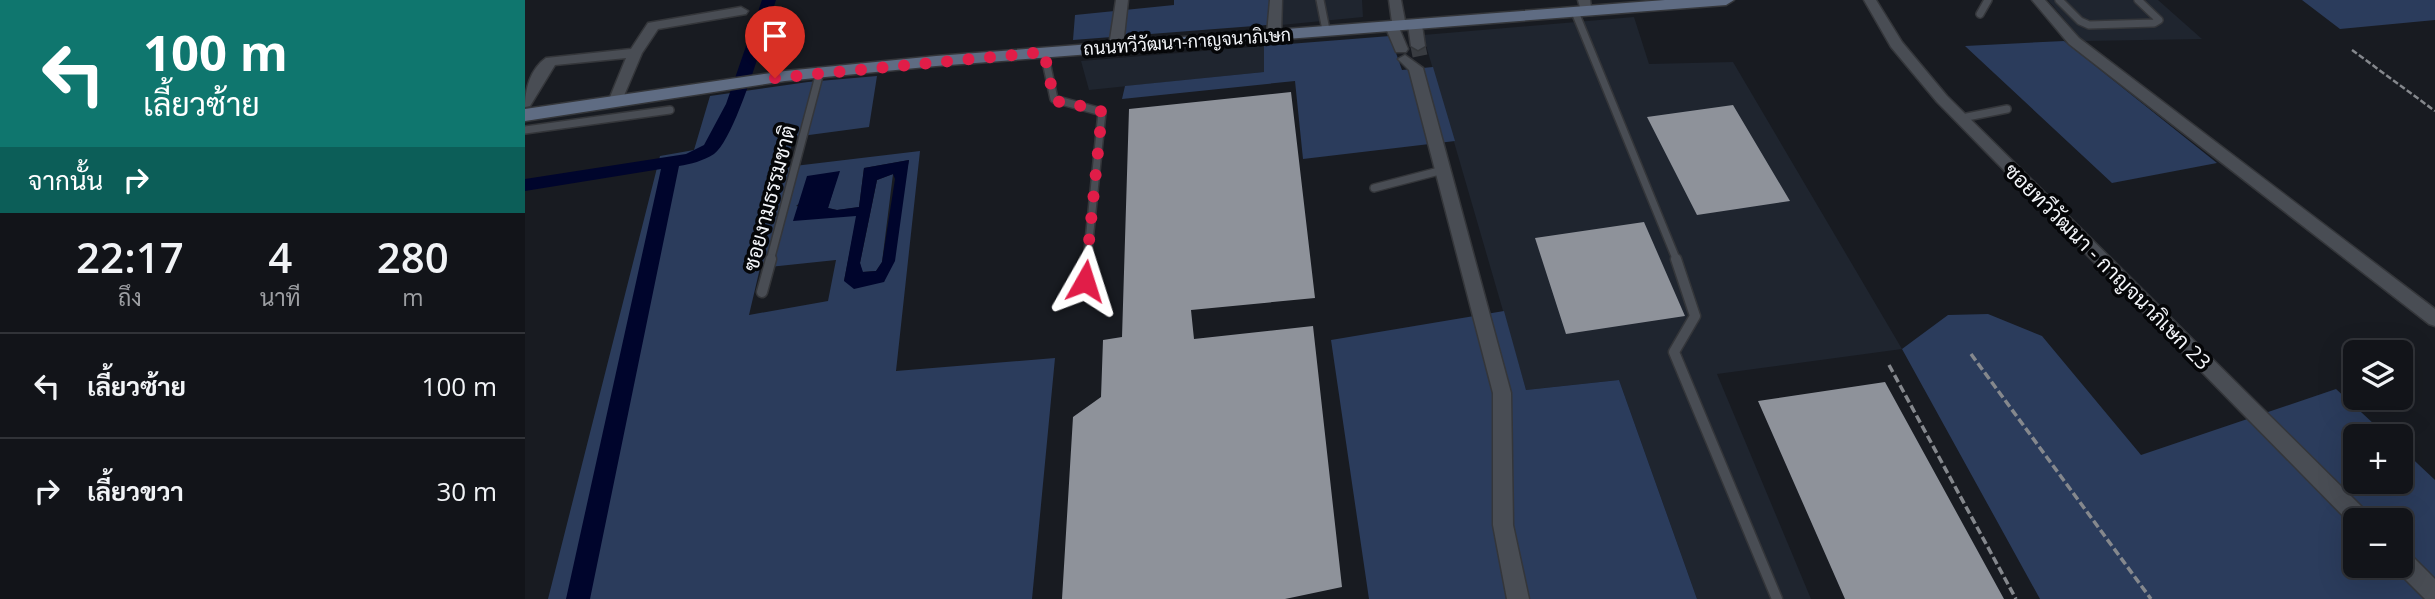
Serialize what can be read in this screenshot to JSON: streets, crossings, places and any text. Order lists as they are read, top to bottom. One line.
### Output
{"streets":{"street":["ถนนทวีวัฒนา-กาญจนาภิเษก","ซอยทวีวัฒนา - กาญจนาภิเษก 23"],"lane":["ซอยงามธรรมชาติ"]},"crossings":[["ถนนทวีวัฒนา-กาญจนาภิเษก","ซอยงามธรรมชาติ"]],"page":{"turn":["100 m","เลี้ยวซ้าย"],"then":"จากนั้น","eta":["22:17","ถึง","4","นาที","280","m"],"list":[{"name":"เลี้ยวซ้าย","value":"100 m"},{"name":"เลี้ยวขวา","value":"30 m"}],"map_buttons":["+","−"]}}
